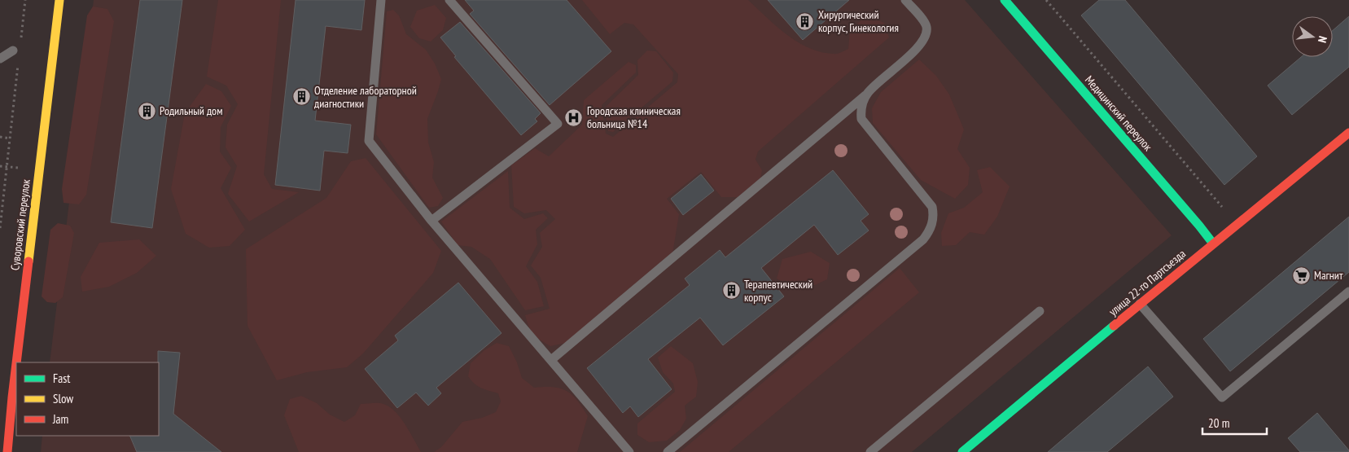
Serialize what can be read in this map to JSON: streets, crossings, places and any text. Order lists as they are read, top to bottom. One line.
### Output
{"streets":{"street":["Медицинский переулок","Суворовский переулок","улица 22-го Партсъезда"]},"crossings":[["Медицинский переулок","улица 22-го Партсъезда"]],"places":{"building":["Хирургический корпус, Гинекология","Отделение лабораторной диагностики","Родильный дом","Терапевтический корпус"],"hospital":["Городская клиническая больница №14"],"supermarket":["Магнит"]},"legend":["Fast","Slow","Jam"],"scale_bar":"20 m","north":"right"}
